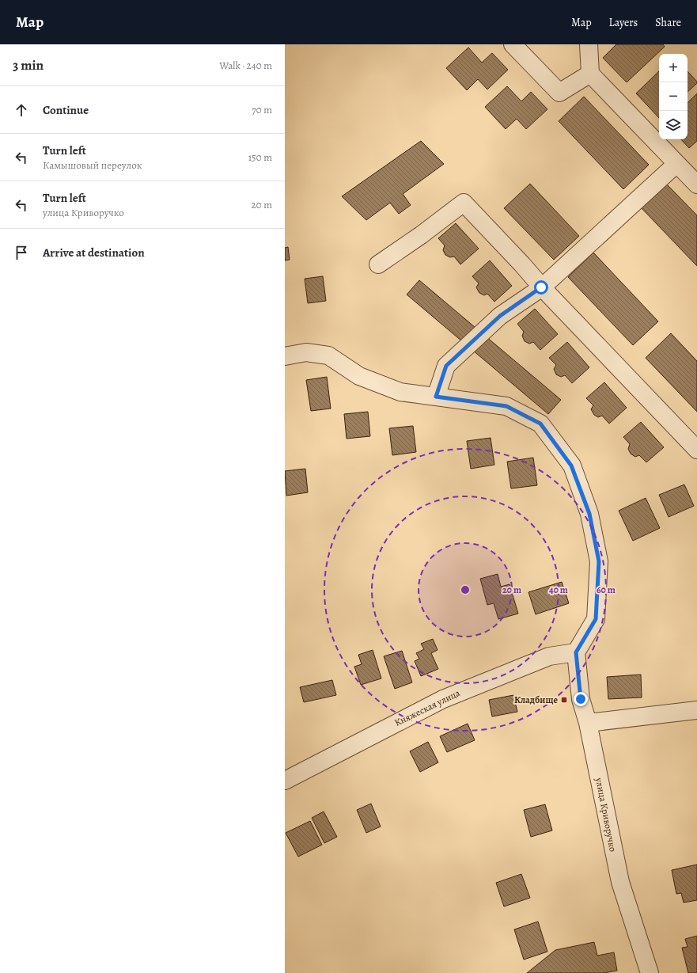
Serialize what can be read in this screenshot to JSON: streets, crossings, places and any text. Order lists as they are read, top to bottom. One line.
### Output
{"streets":{"street":["Княжеская улица","улица Криворучко"]},"crossings":[["Княжеская улица","улица Криворучко"]],"places":{"transit":["Кладбище"]},"page":{"header":"Map","nav":["Map","Layers","Share"],"heading":["3 min","Walk · 240 m"],"map_buttons":["+","−"],"list":[["Continue","70 m"],["Turn left","Камышовый переулок","150 m"],["Turn left","улица Криворучко","20 m"],"Arrive at destination"]},"rings":["20 m","40 m","60 m"]}
